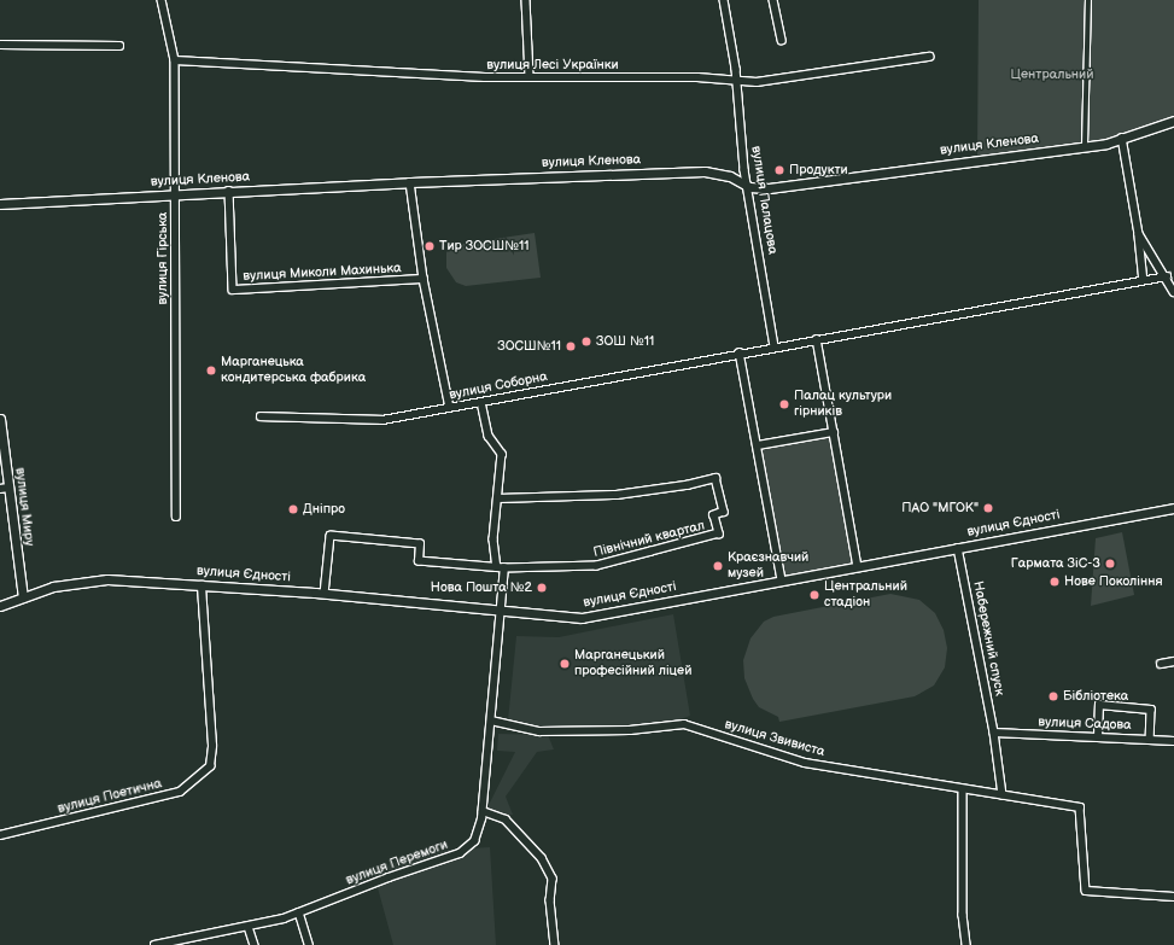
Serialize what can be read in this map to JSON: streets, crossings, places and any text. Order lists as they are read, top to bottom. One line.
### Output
{"streets":{"street":["вулиця Лесі Українки","вулиця Кленова","вулиця Палацова","вулиця Гірська","вулиця Миколи Махинька","вулиця Соборна","вулиця Миру","вулиця Єдності","Північний квартал","Набережний спуск","вулиця Садова","вулиця Звивиста","вулиця Поетична","вулиця Перемоги"]},"crossings":[["вулиця Лесі Українки","вулиця Палацова"],["вулиця Лесі Українки","вулиця Гірська"],["вулиця Кленова","вулиця Палацова"],["вулиця Кленова","вулиця Гірська"],["вулиця Кленова","вулиця Миколи Махинька"],["вулиця Палацова","вулиця Соборна"],["вулиця Миру","вулиця Єдності"],["вулиця Єдності","Північний квартал"],["вулиця Єдності","Набережний спуск"],["вулиця Єдності","вулиця Поетична"],["вулиця Єдності","вулиця Перемоги"],["Набережний спуск","вулиця Садова"],["Набережний спуск","вулиця Звивиста"],["вулиця Звивиста","вулиця Перемоги"]],"parks":["Центральний"],"places":["Продукти","Тир ЗОСШ№11","ЗОШ №11","ЗОСШ№11","Марганецька кондитерська фабрика","Палац культури гірників","ПАО \"МГОК\"","Дніпро","Гармата ЗіС-3","Краєзнавчий музей","Нове Покоління","Нова Пошта №2","Центральний стадіон","Марганецький професійний ліцей","Бібліотека"]}
